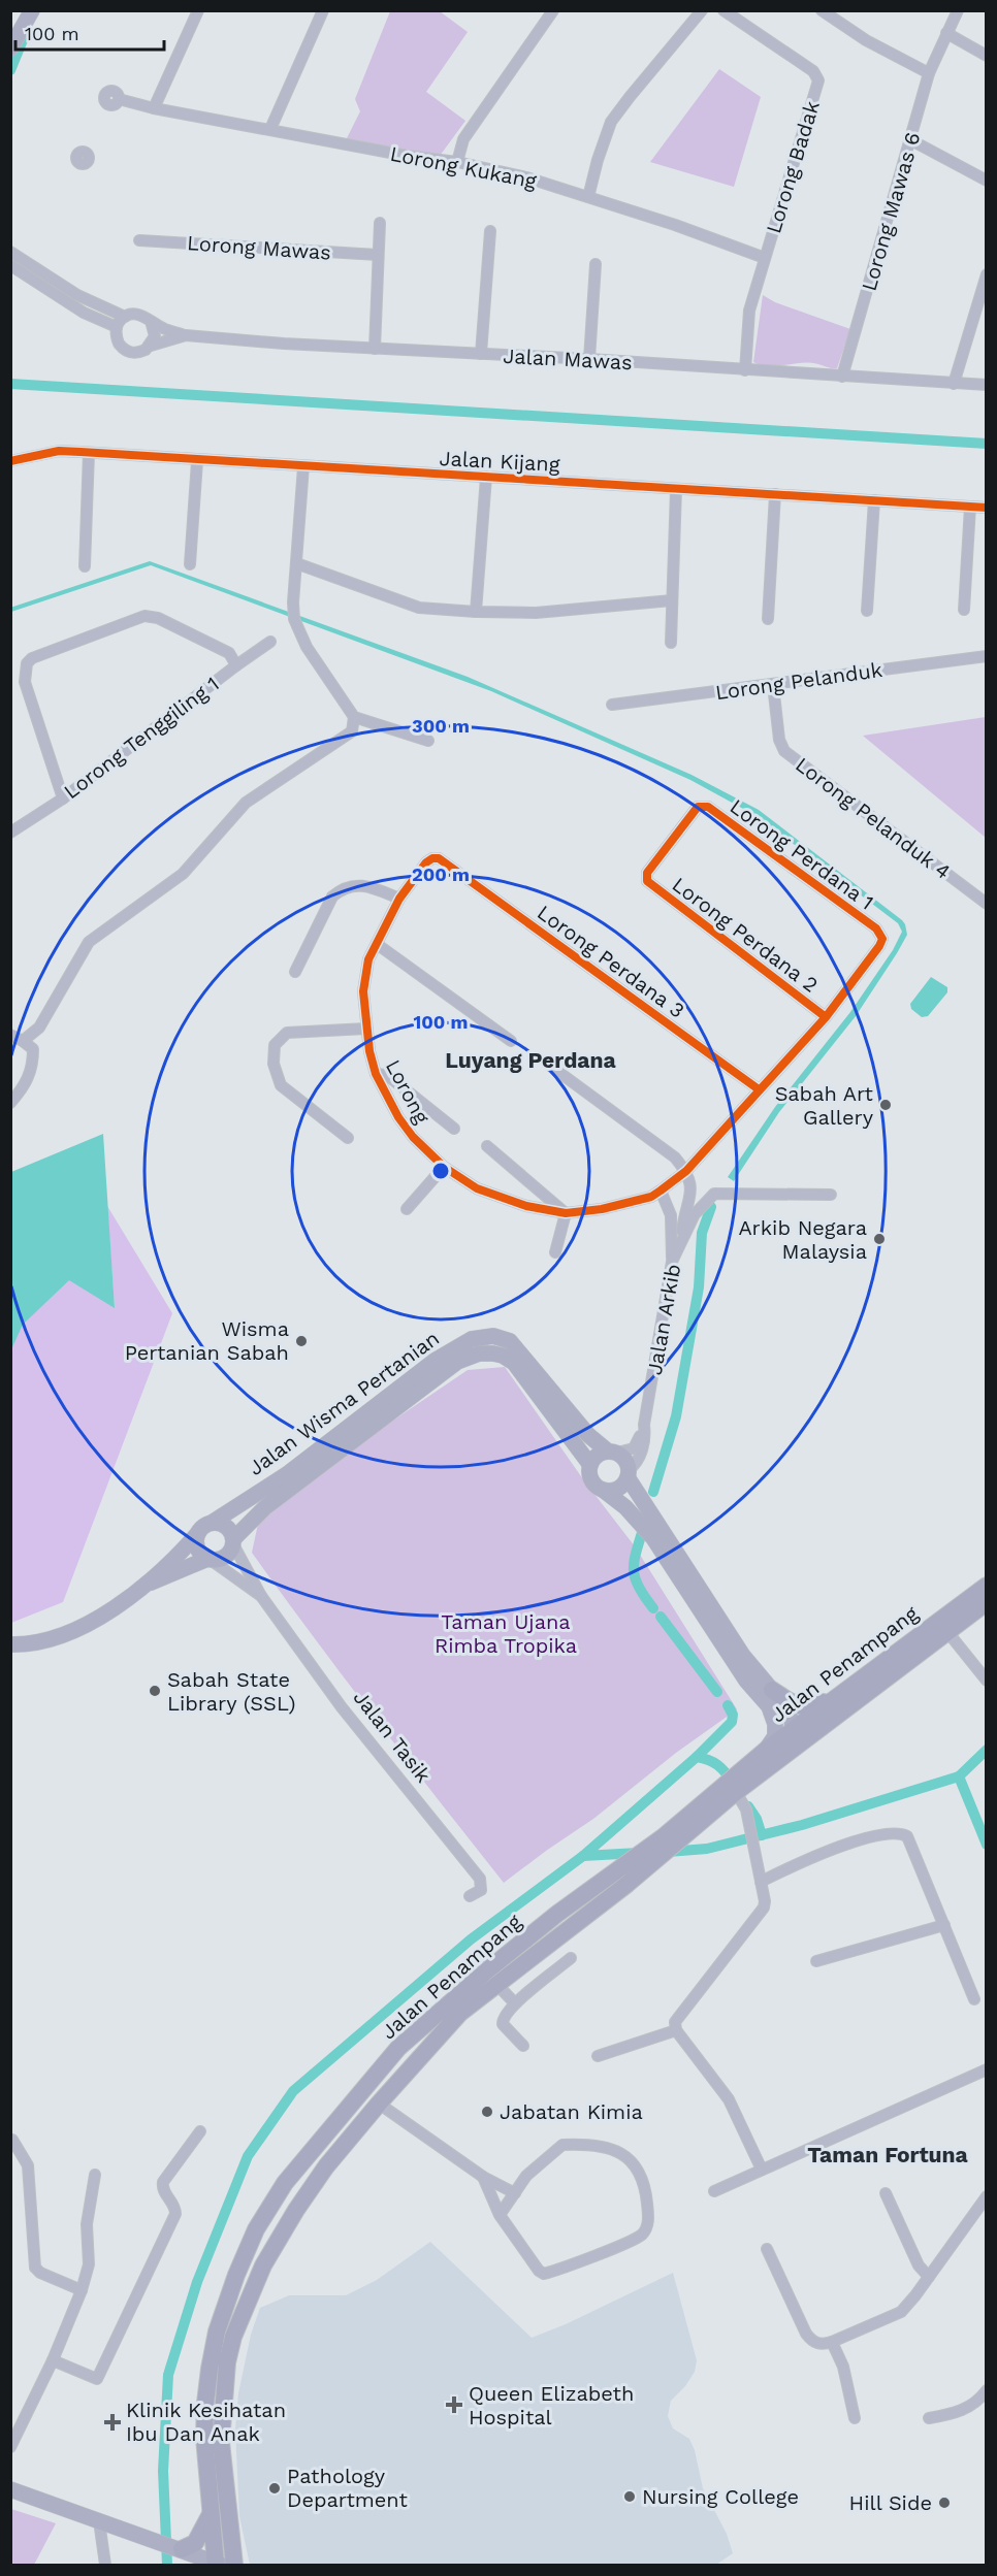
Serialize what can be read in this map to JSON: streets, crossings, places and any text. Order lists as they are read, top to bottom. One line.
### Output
{"streets":{"main road":["Jalan Penampang"],"street":["Lorong Kukang","Lorong Badak","Lorong Mawas 6","Lorong Mawas","Jalan Mawas","Jalan Kijang","Lorong Pelanduk","Lorong Tenggiling 1","Lorong Pelanduk 4","Lorong Perdana 1","Lorong Perdana 2","Lorong Perdana 3","Lorong","Jalan Arkib","Jalan Wisma Pertanian","Jalan Tasik"]},"crossings":[["Lorong Kukang","Lorong Badak"],["Lorong Badak","Jalan Mawas"],["Lorong Mawas 6","Jalan Mawas"],["Lorong Pelanduk","Lorong Pelanduk 4"],["Lorong Perdana 1","Lorong Perdana 2"],["Lorong Perdana 3","Lorong"],["Jalan Arkib","Jalan Wisma Pertanian"],["Jalan Wisma Pertanian","Jalan Tasik"]],"districts":["Luyang Perdana","Taman Fortuna"],"parks":["Taman Ujana Rimba Tropika"],"places":{"other":["Sabah Art Gallery","Arkib Negara Malaysia","Wisma Pertanian Sabah","Sabah State Library (SSL)","Jabatan Kimia","Pathology Department","Nursing College","Hill Side"],"health":["Queen Elizabeth Hospital","Klinik Kesihatan Ibu Dan Anak"]},"scale_bar":"100 m","rings":["300 m","200 m","100 m"]}
